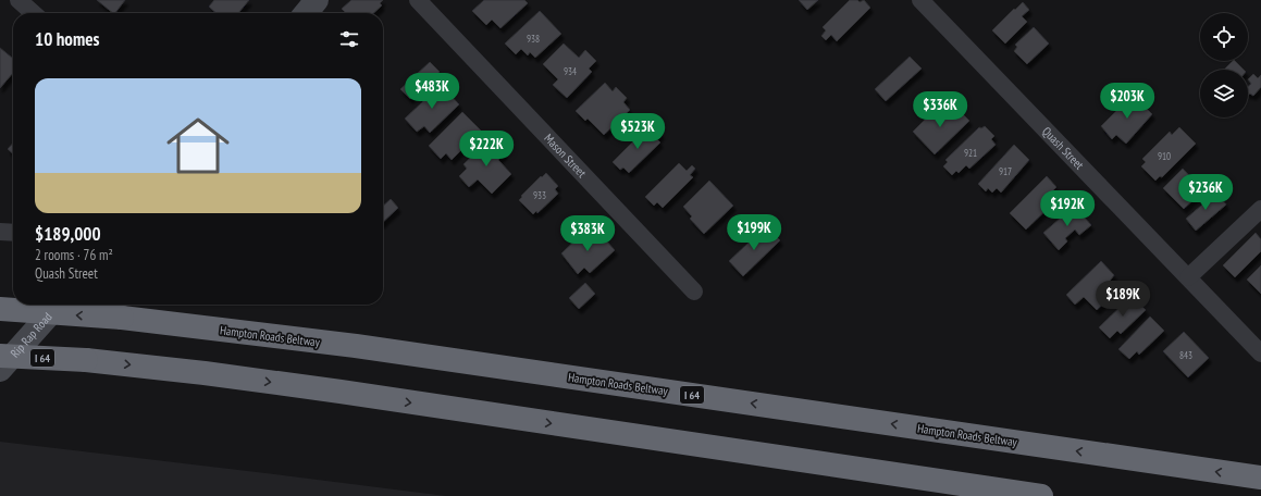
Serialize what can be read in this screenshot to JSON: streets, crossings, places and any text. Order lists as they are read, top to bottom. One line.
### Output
{"streets":{"highway":["Hampton Roads Beltway","I 64"],"main road":["Rip Rap Road"],"street":["Quash Street","Mason Street"]},"house_numbers":["938","934","921","910","917","933","843"],"page":{"heading":"10 homes","list":[{"name":"$189,000","note":"2 rooms · 76 m² · Quash Street"}],"price":["$483K","$203K","$336K","$523K","$222K","$236K","$192K","$199K","$383K","$189K"]}}
